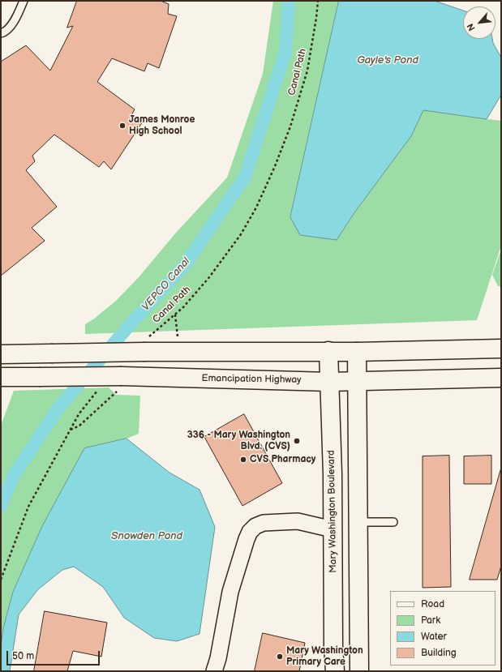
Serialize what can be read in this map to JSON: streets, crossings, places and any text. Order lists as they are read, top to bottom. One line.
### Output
{"streets":{"main road":["Emancipation Highway","Mary Washington Boulevard"],"path":["Canal Path"]},"crossings":[["Emancipation Highway","Mary Washington Boulevard"]],"water":["Gayle's Pond","VEPCO Canal","Snowden Pond"],"places":["James Monroe High School","336 - Mary Washington Blvd. (CVS)","CVS Pharmacy","Mary Washington Primary Care"],"legend":["Road","Park","Water","Building"],"scale_bar":"50 m","north":"bottom left"}
